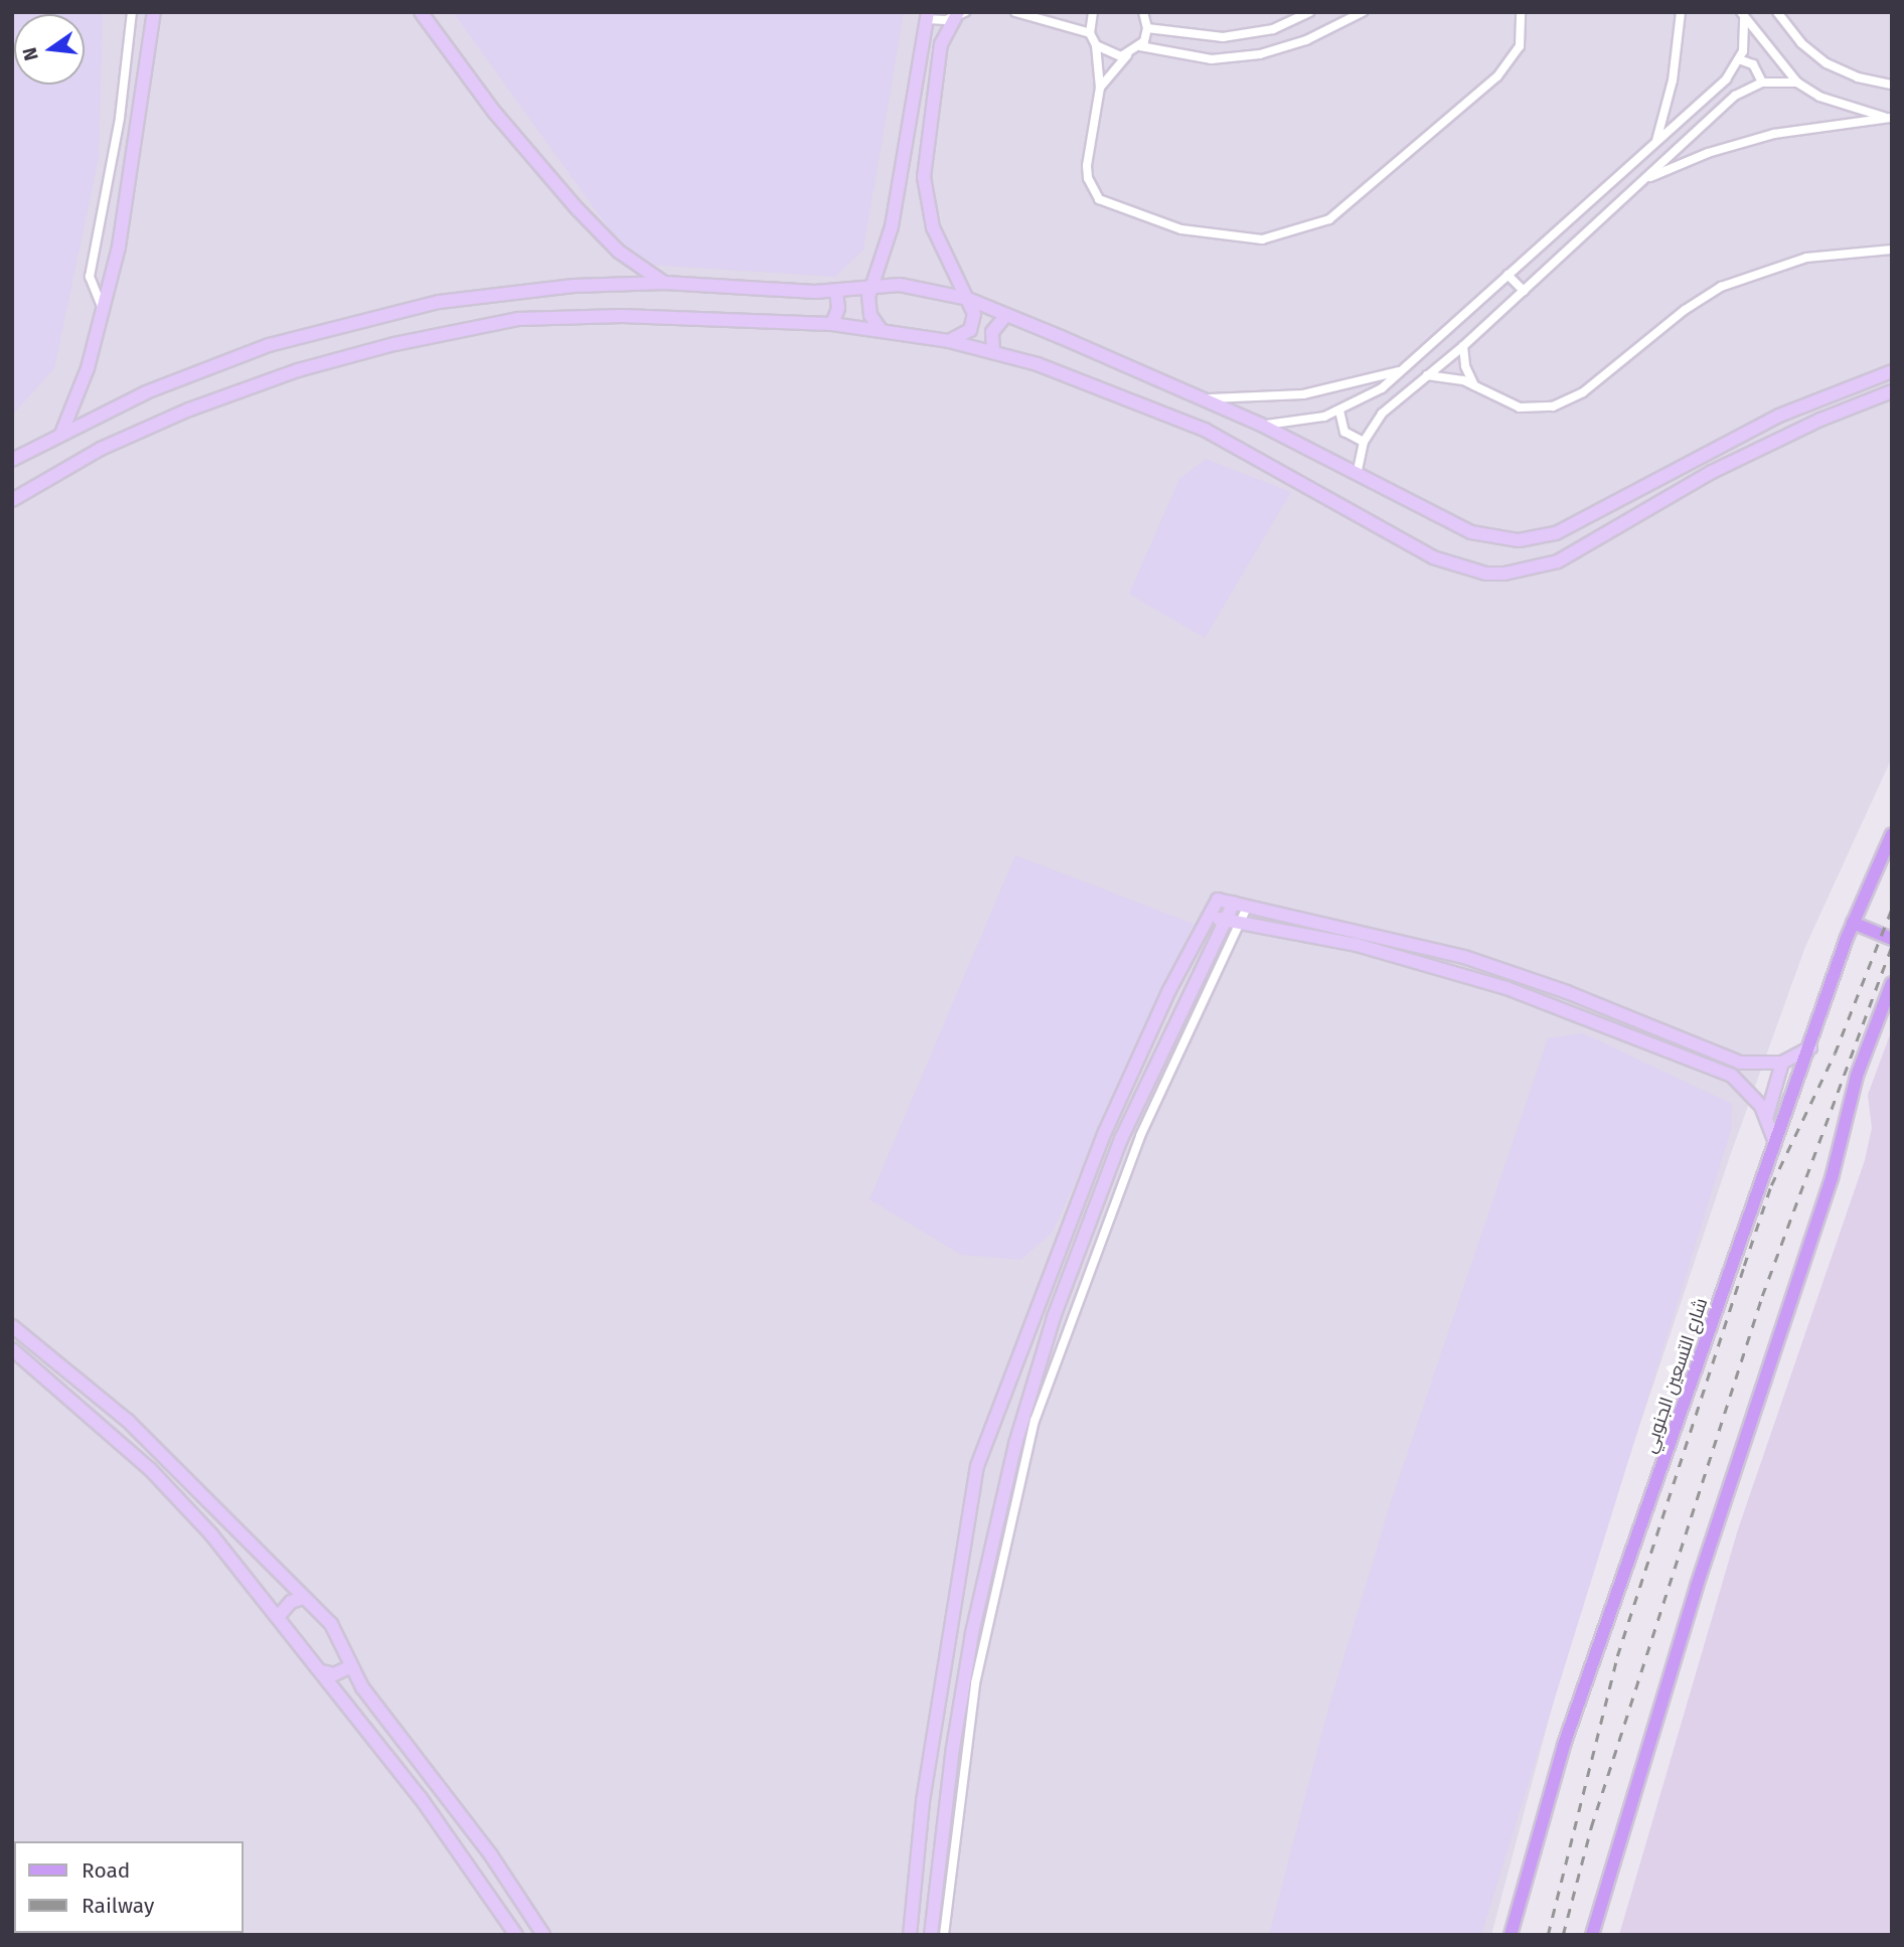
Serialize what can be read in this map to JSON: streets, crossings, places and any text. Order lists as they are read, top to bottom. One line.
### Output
{"streets":{"main road":["شارع التسعين الجنوبي"]},"legend":["Road","Railway"],"north":"left"}
